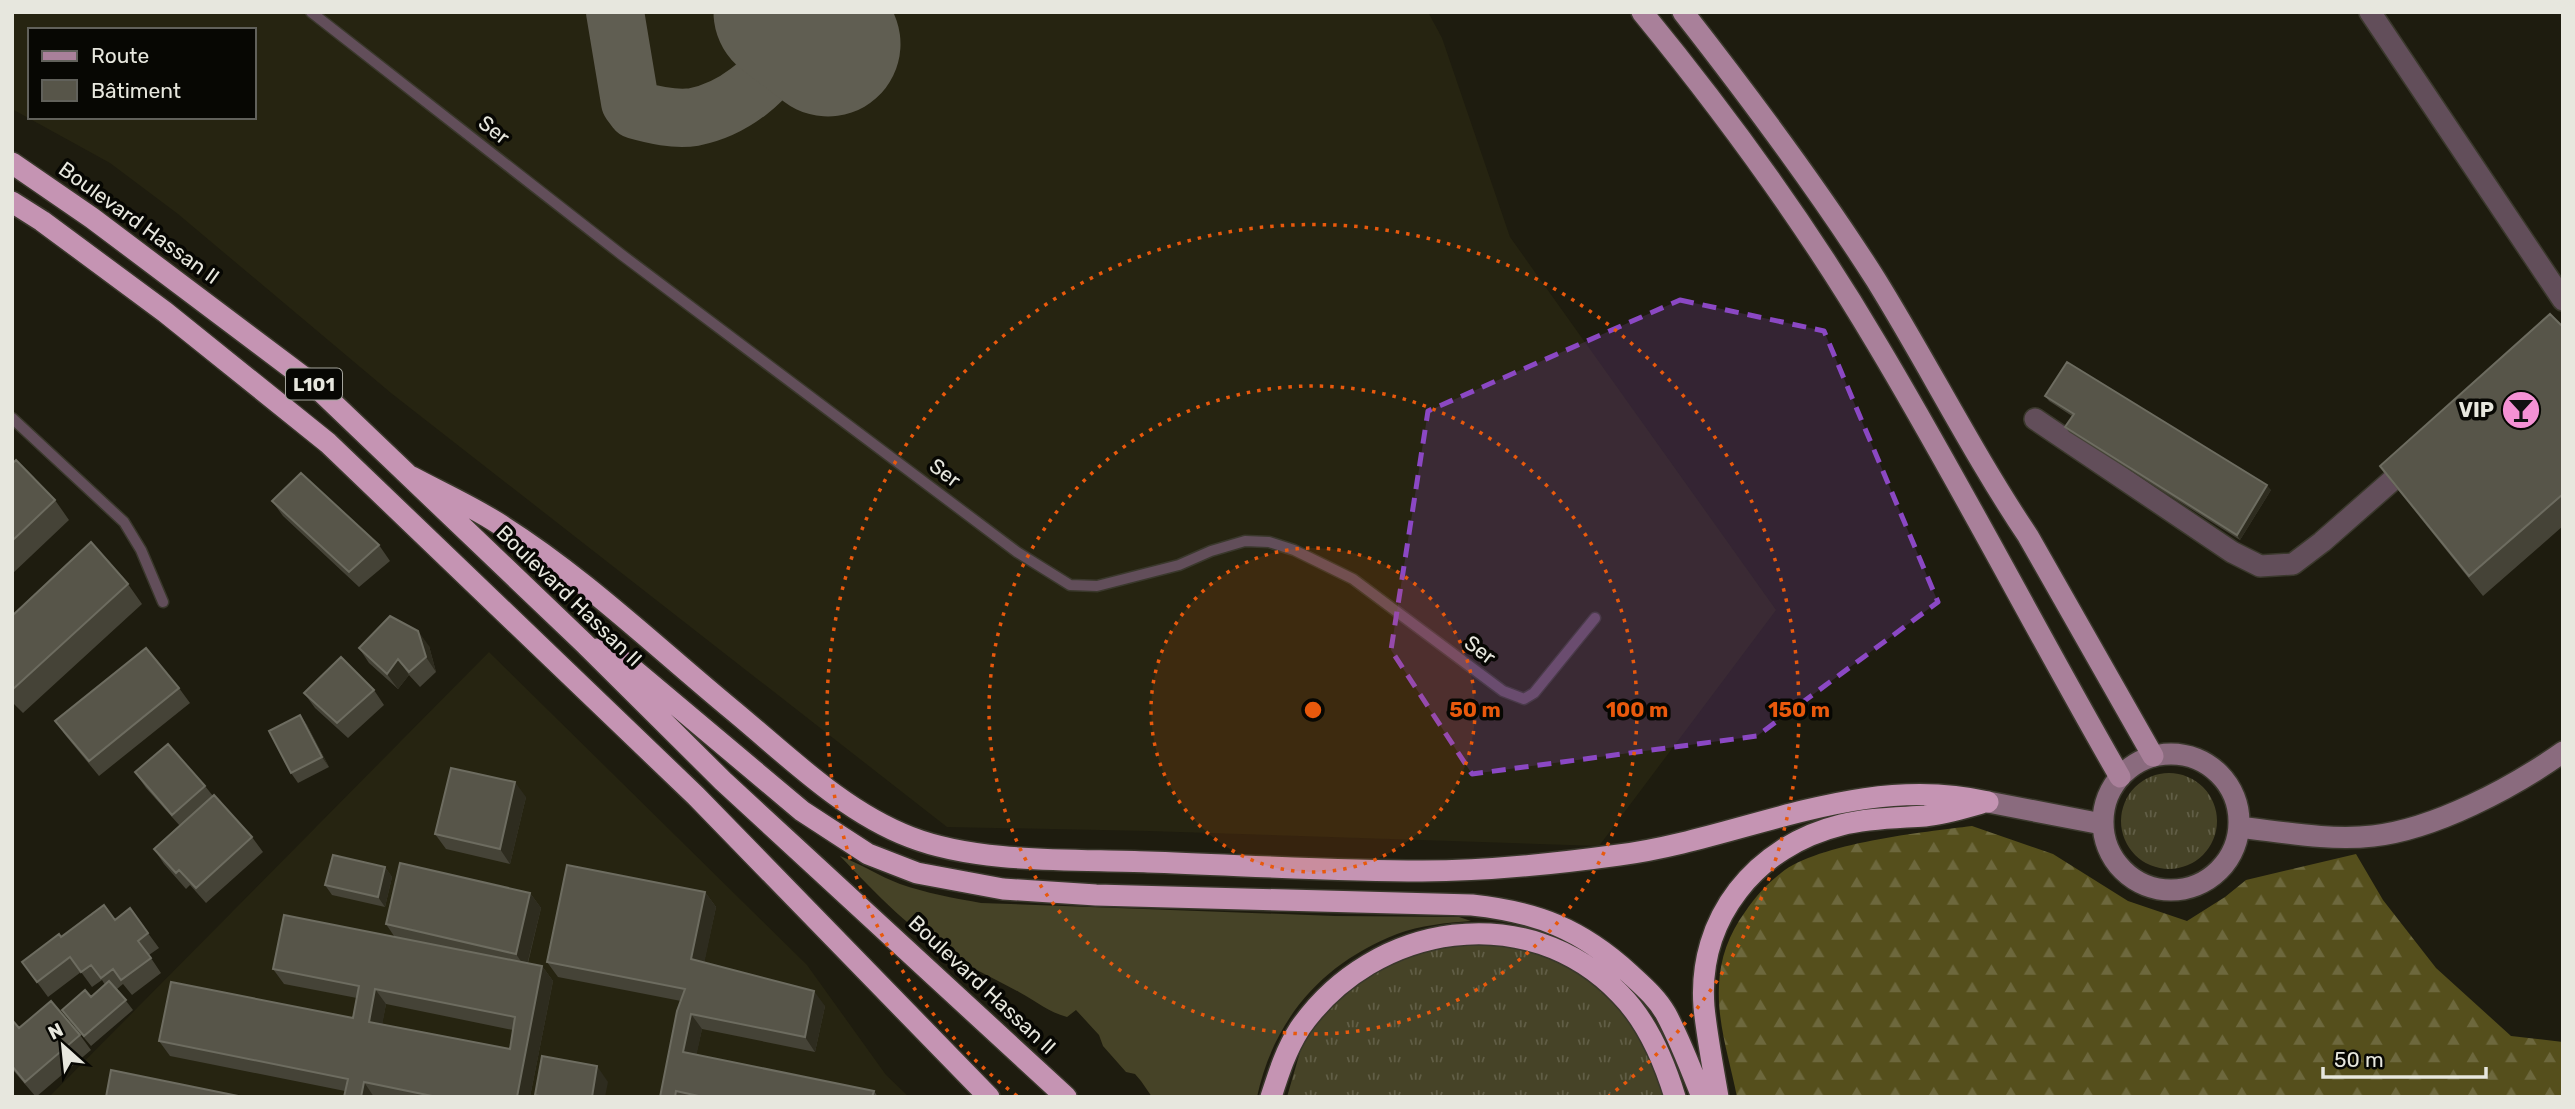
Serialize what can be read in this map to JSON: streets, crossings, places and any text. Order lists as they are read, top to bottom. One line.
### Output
{"streets":{"highway":["Boulevard Hassan II","L101"],"lane":["Ser"]},"places":{"bar":["VIP"]},"legend":["Route","Bâtiment"],"scale_bar":"50 m","north":"top left","rings":["50 m","100 m","150 m"]}
